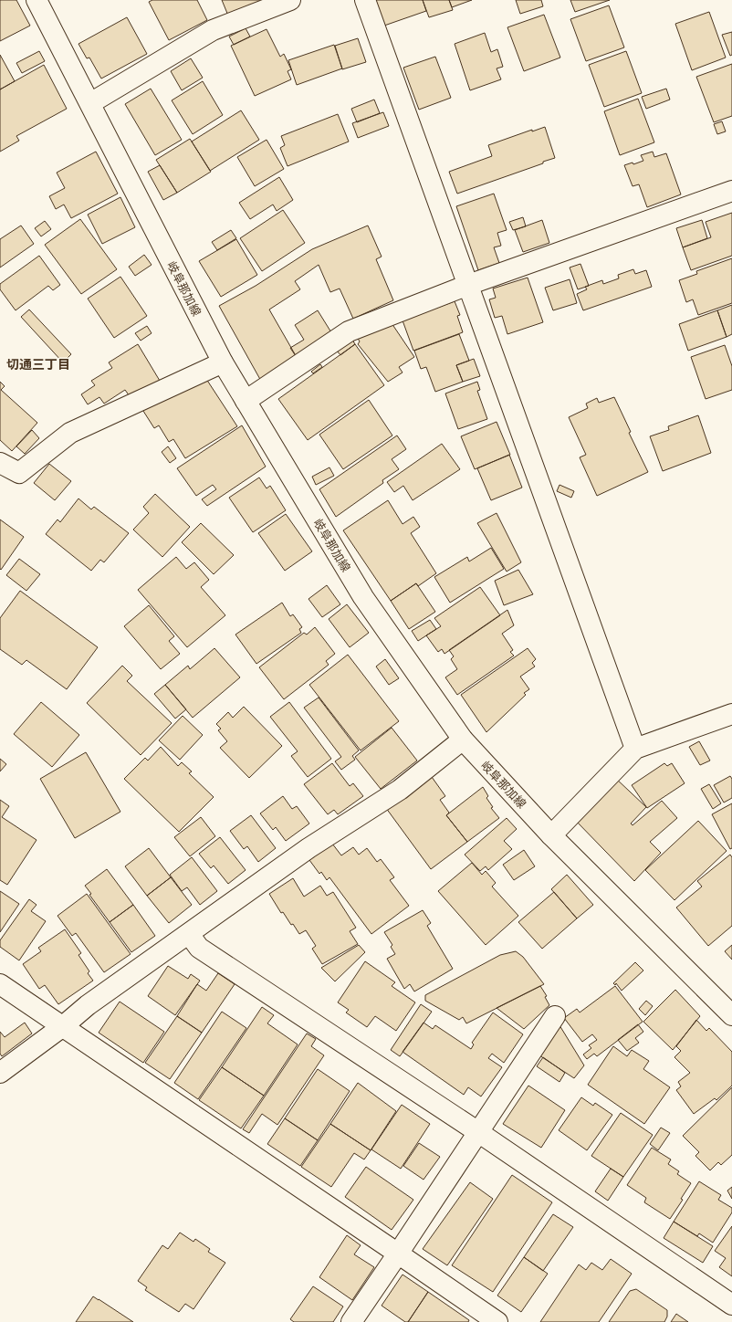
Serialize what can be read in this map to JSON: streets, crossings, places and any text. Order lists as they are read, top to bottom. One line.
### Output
{"streets":{"street":["岐阜那加線"]},"districts":["切通三丁目"]}
